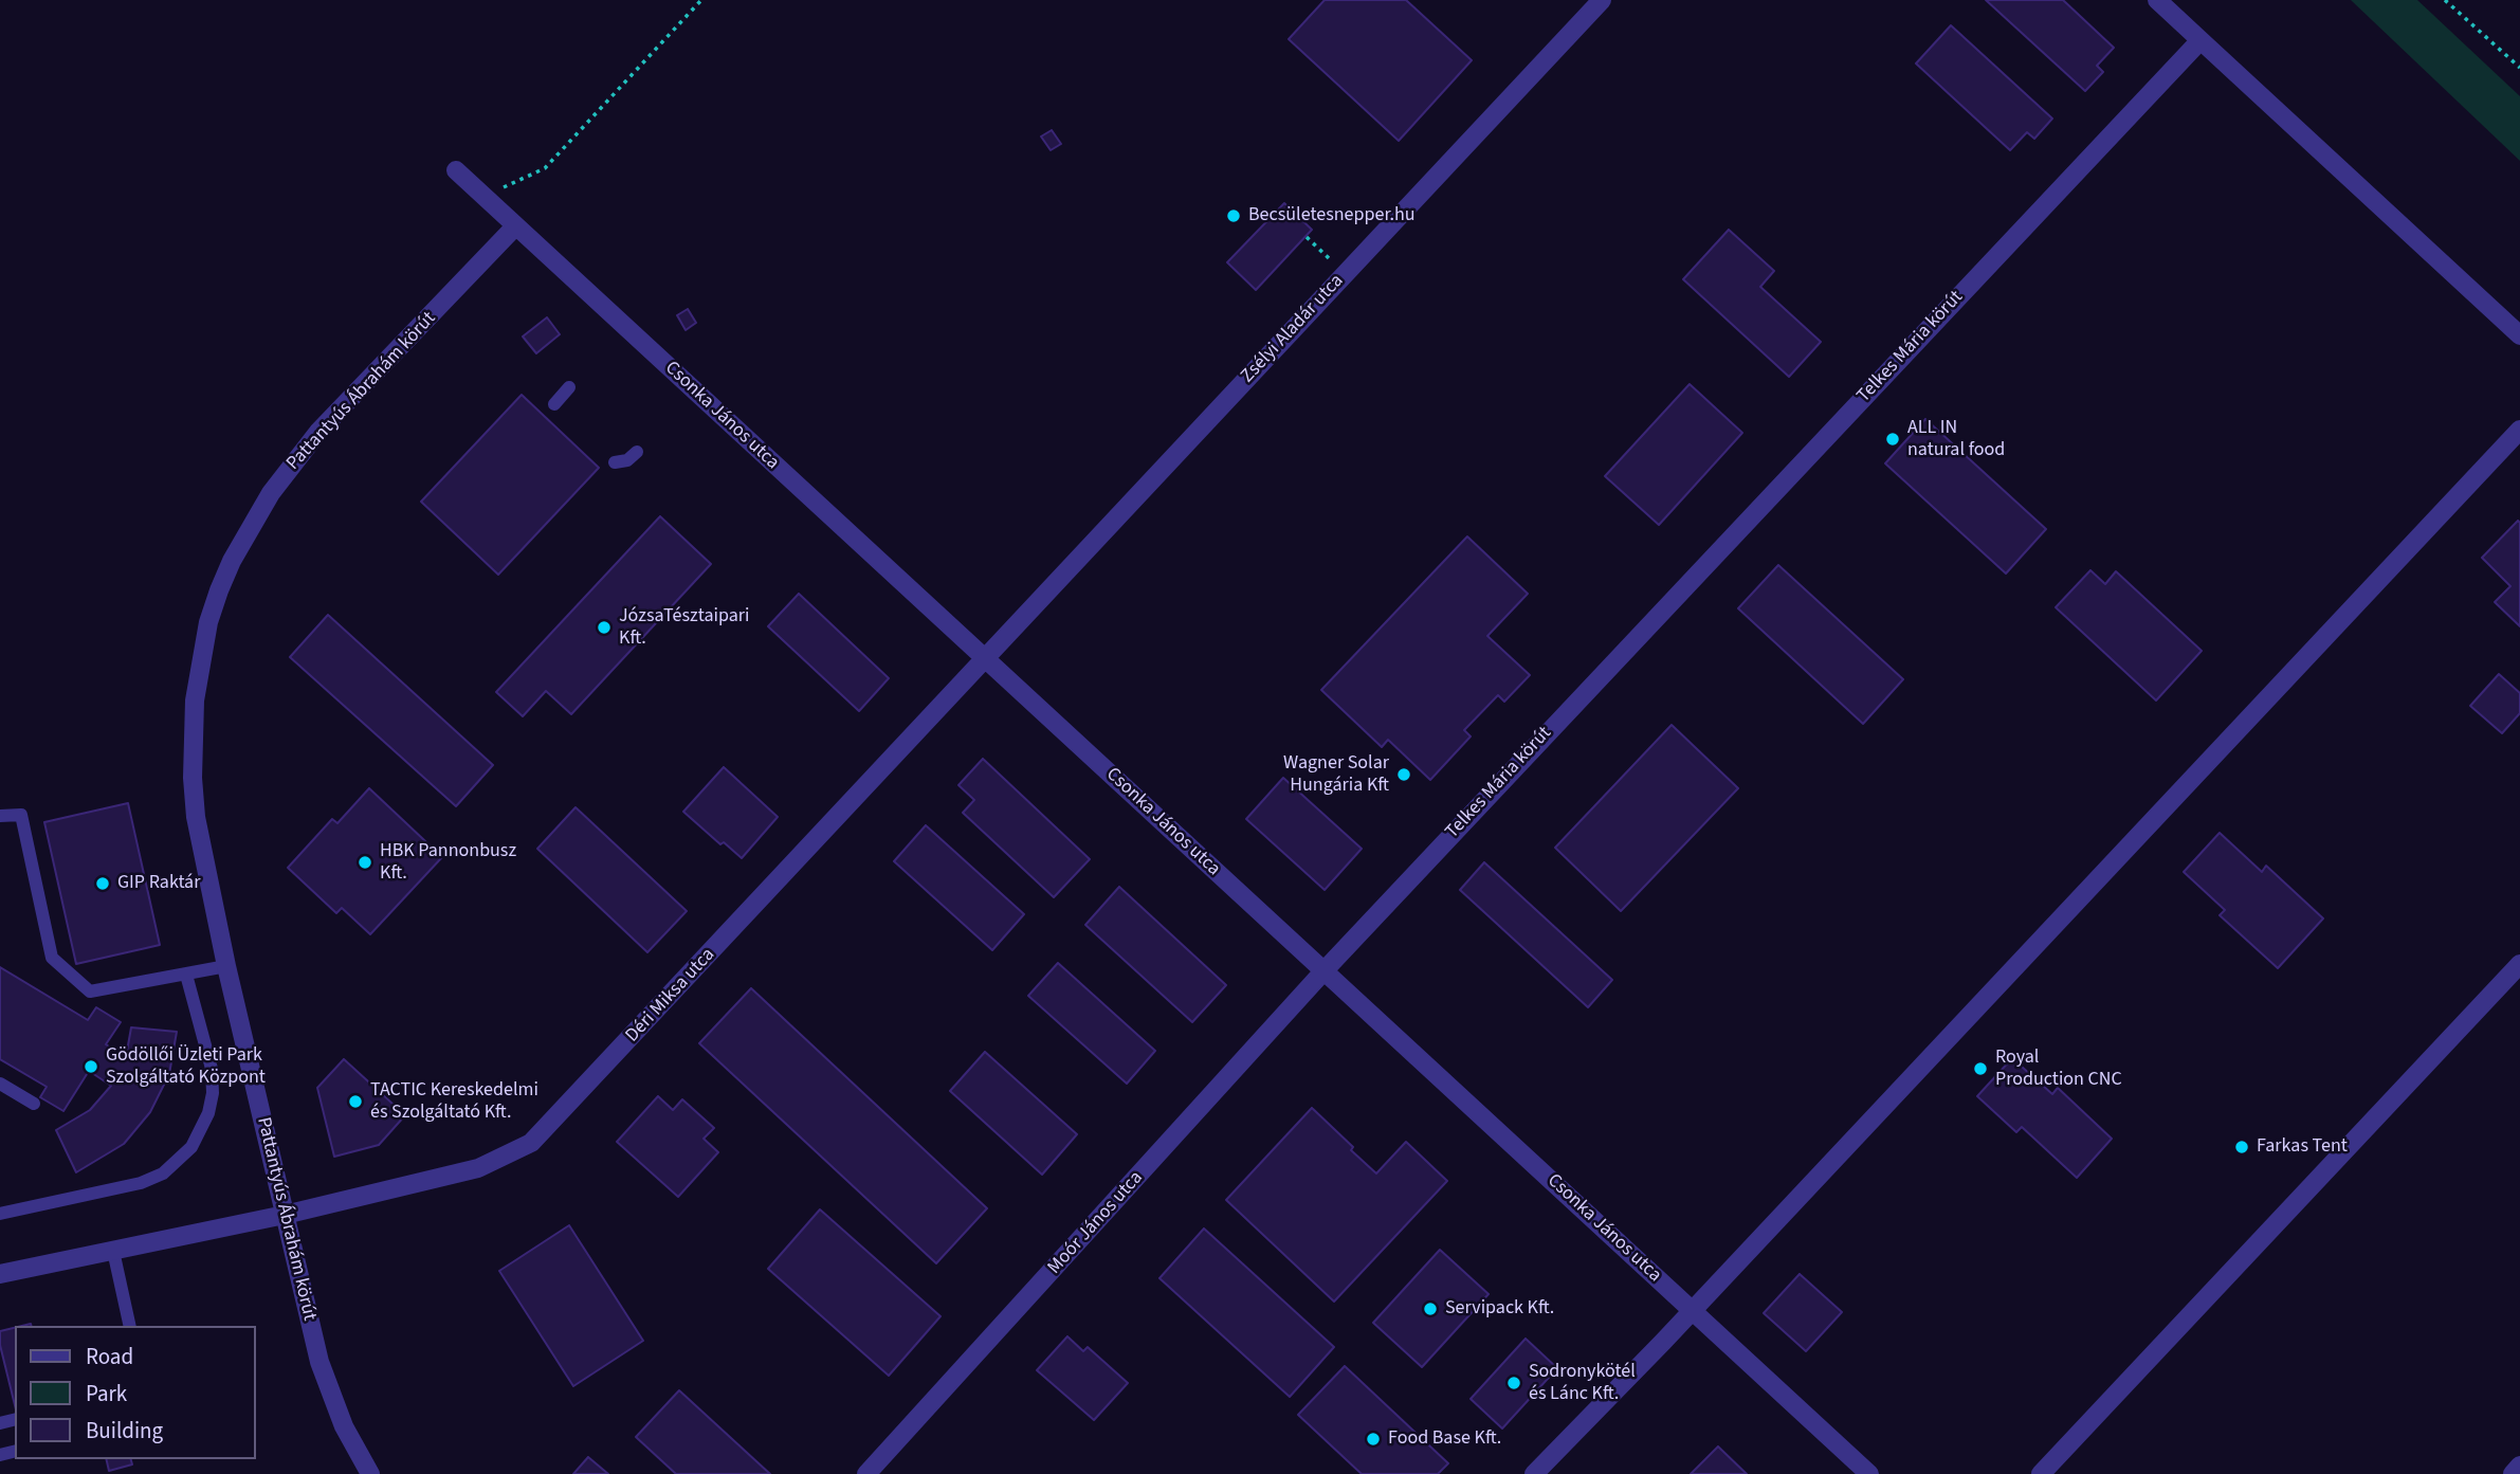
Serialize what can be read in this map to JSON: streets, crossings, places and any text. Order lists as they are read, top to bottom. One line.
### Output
{"streets":{"street":["Zsélyi Aladár utca","Telkes Mária körút","Pattantyús Ábrahám körút","Csonka János utca","Déri Miksa utca","Moór János utca"]},"crossings":[["Zsélyi Aladár utca","Csonka János utca"],["Zsélyi Aladár utca","Déri Miksa utca"],["Telkes Mária körút","Csonka János utca"],["Telkes Mária körút","Moór János utca"],["Pattantyús Ábrahám körút","Csonka János utca"],["Pattantyús Ábrahám körút","Déri Miksa utca"],["Csonka János utca","Déri Miksa utca"],["Csonka János utca","Moór János utca"]],"places":["Becsületesnepper.hu","ALL IN natural food","JózsaTésztaipari Kft.","Wagner Solar Hungária Kft","HBK Pannonbusz Kft.","GIP Raktár","Gödöllői Üzleti Park Szolgáltató Központ","Royal Production CNC","TACTIC Kereskedelmi és Szolgáltató Kft.","Farkas Tent","Servipack Kft.","Sodronykötél és Lánc Kft.","Food Base Kft."],"legend":["Road","Park","Building"]}
